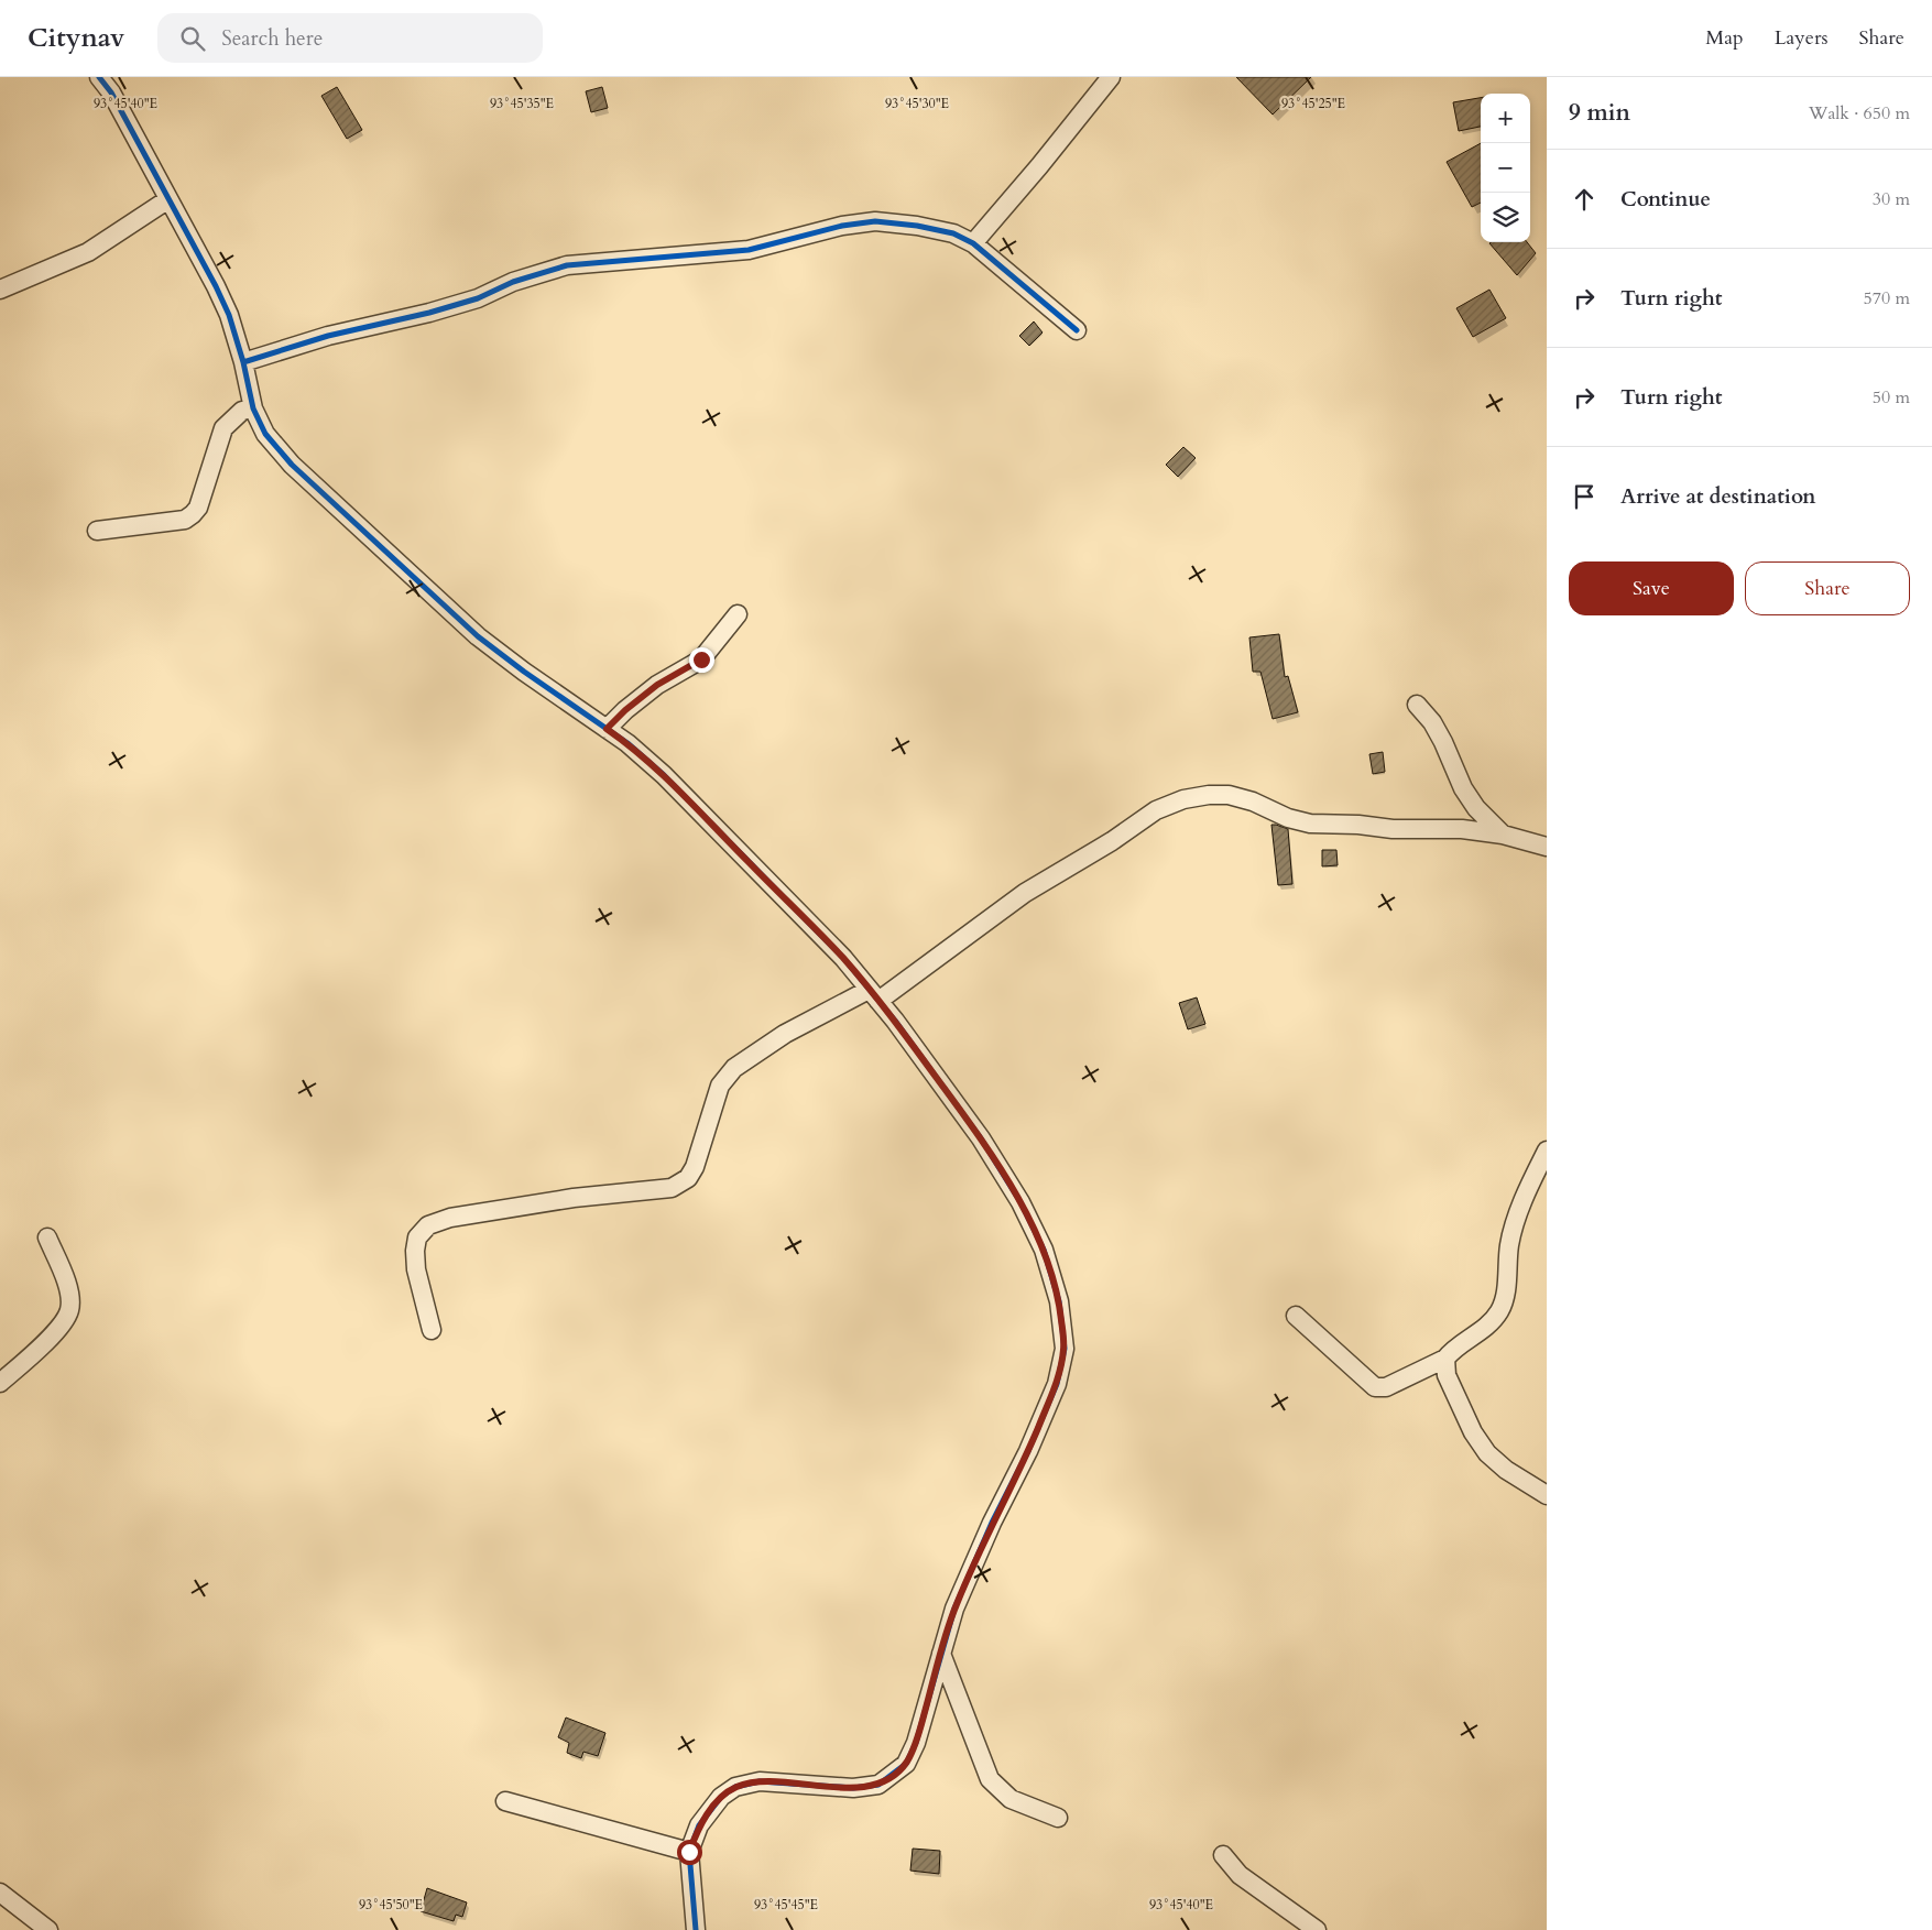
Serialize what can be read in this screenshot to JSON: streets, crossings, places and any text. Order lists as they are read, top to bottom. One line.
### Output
{"page":{"header":"Citynav","search":"Search here","nav":["Map","Layers","Share"],"heading":["9 min","Walk · 650 m"],"map_buttons":["+","−"],"list":[["Continue","30 m"],["Turn right","570 m"],["Turn right","50 m"],"Arrive at destination"],"buttons":["Save","Share"]},"coordinates":["93°45'40\"E","93°45'25\"E","93°45'35\"E","93°45'30\"E","93°45'50\"E","93°45'45\"E"]}
